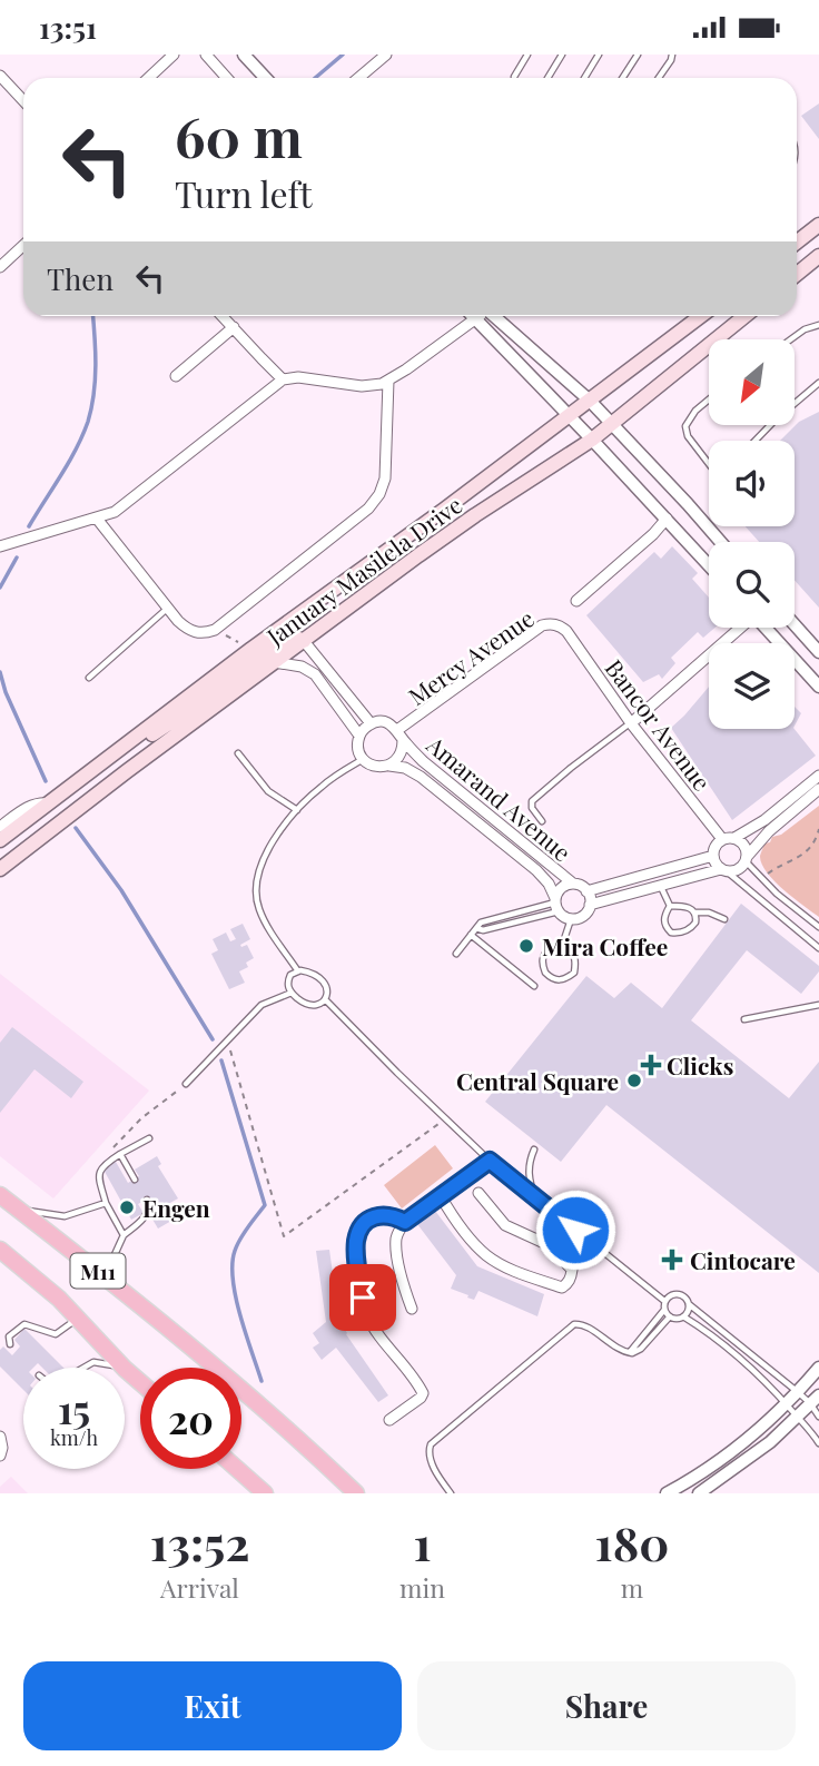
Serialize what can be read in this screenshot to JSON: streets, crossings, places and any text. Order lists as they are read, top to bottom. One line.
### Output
{"streets":{"main road":["January Masilela Drive","M11"],"street":["Mercy Avenue","Bancor Avenue","Amarand Avenue"]},"crossings":[["Mercy Avenue","Bancor Avenue"],["Mercy Avenue","Amarand Avenue"]],"places":{"other":["Mira Coffee","Central Square","Engen"],"health":["Clicks","Cintocare"]},"north":"bottom left","page":{"status":"13:51","turn":["60 m","Turn left"],"then":"Then","speed":"15 km/h","limit":"20","eta":["13:52","Arrival","1","min","180","m"],"buttons":["Exit","Share"]}}
